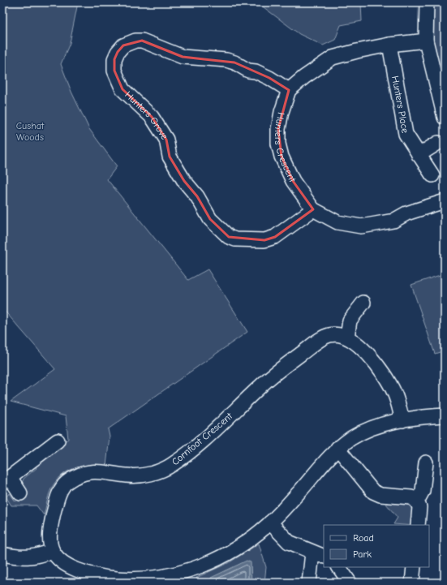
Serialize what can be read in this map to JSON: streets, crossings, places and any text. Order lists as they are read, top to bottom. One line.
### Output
{"streets":{"street":["Hunters Place","Hunters Grove","Hunters Crescent","Cornfoot Crescent"]},"crossings":[["Hunters Grove","Hunters Crescent"]],"parks":["Cushat Woods"],"legend":["Road","Park"]}
